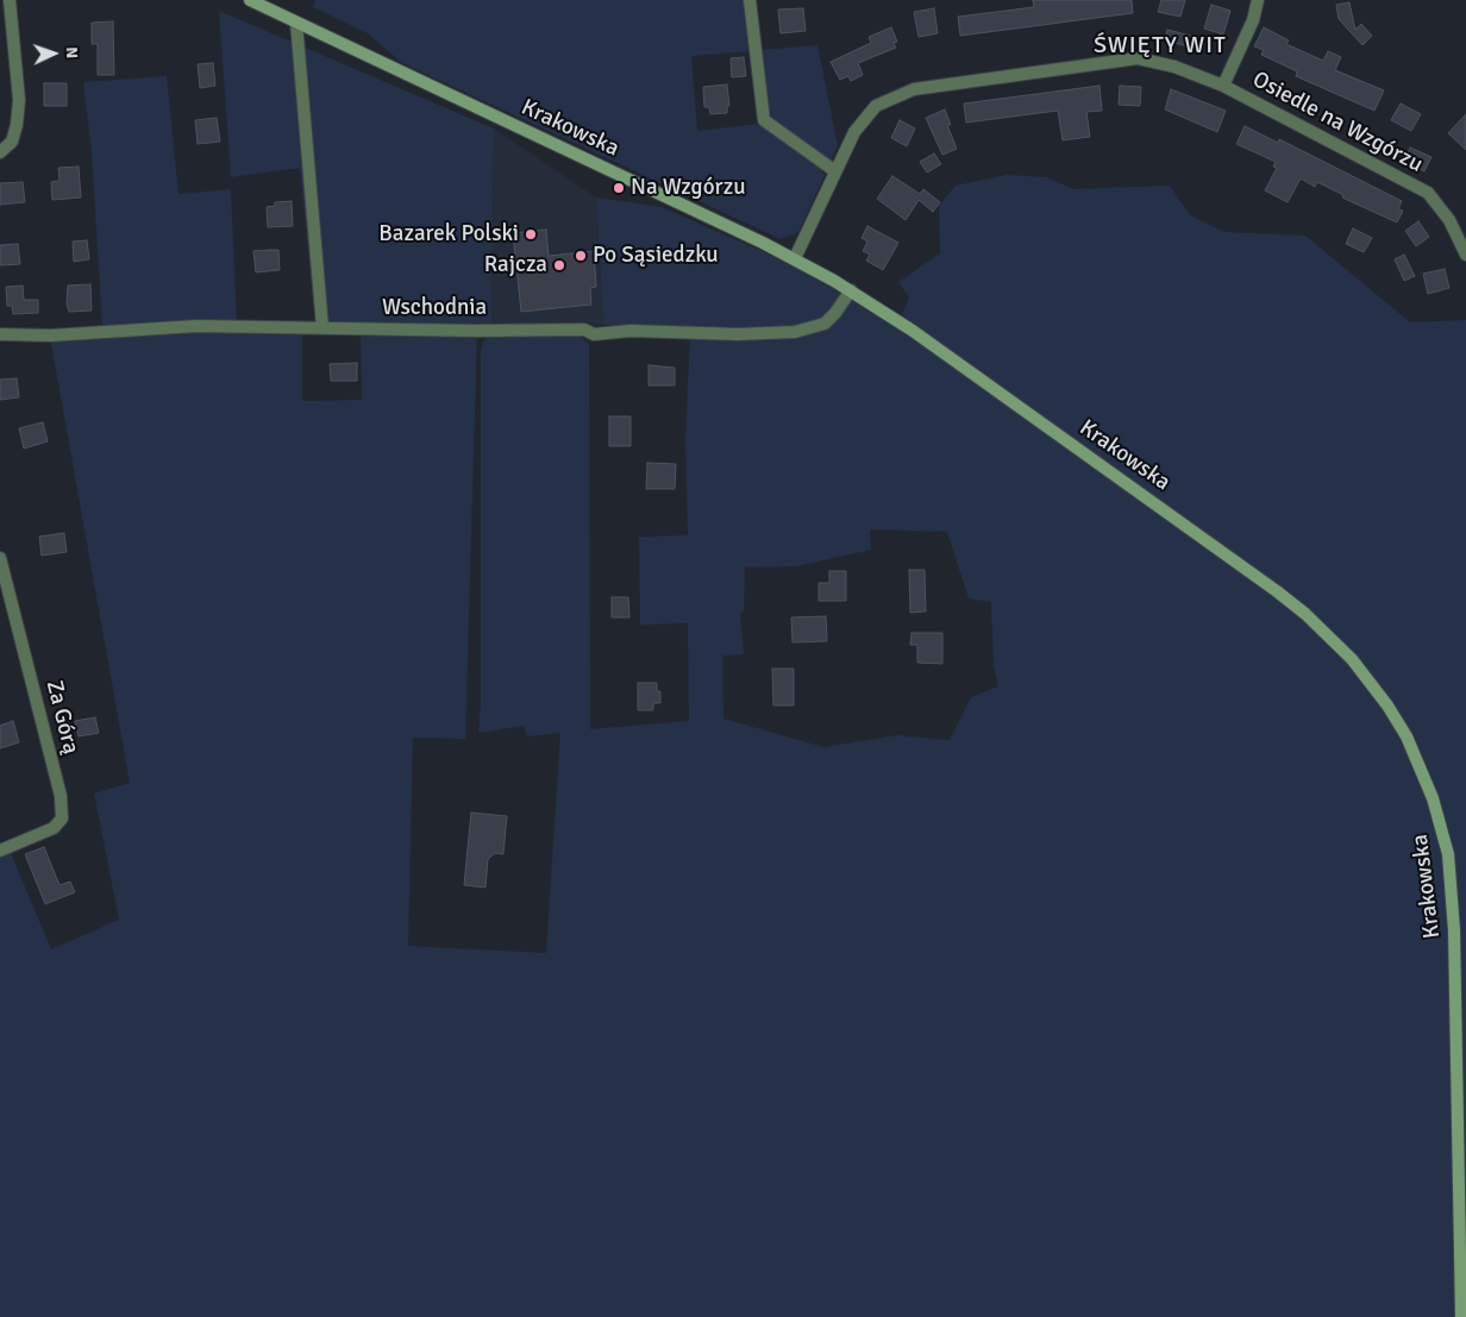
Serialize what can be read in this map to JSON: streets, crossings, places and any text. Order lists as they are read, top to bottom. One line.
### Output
{"streets":{"main road":["Krakowska"],"street":["Osiedle na Wzgórzu","Wschodnia","Za Górą"]},"crossings":[["Osiedle na Wzgórzu","Krakowska"],["Krakowska","Wschodnia"]],"districts":["ŚWIĘTY WIT"],"places":["Na Wzgórzu","Bazarek Polski","Po Sąsiedzku","Rajcza"],"north":"right"}
